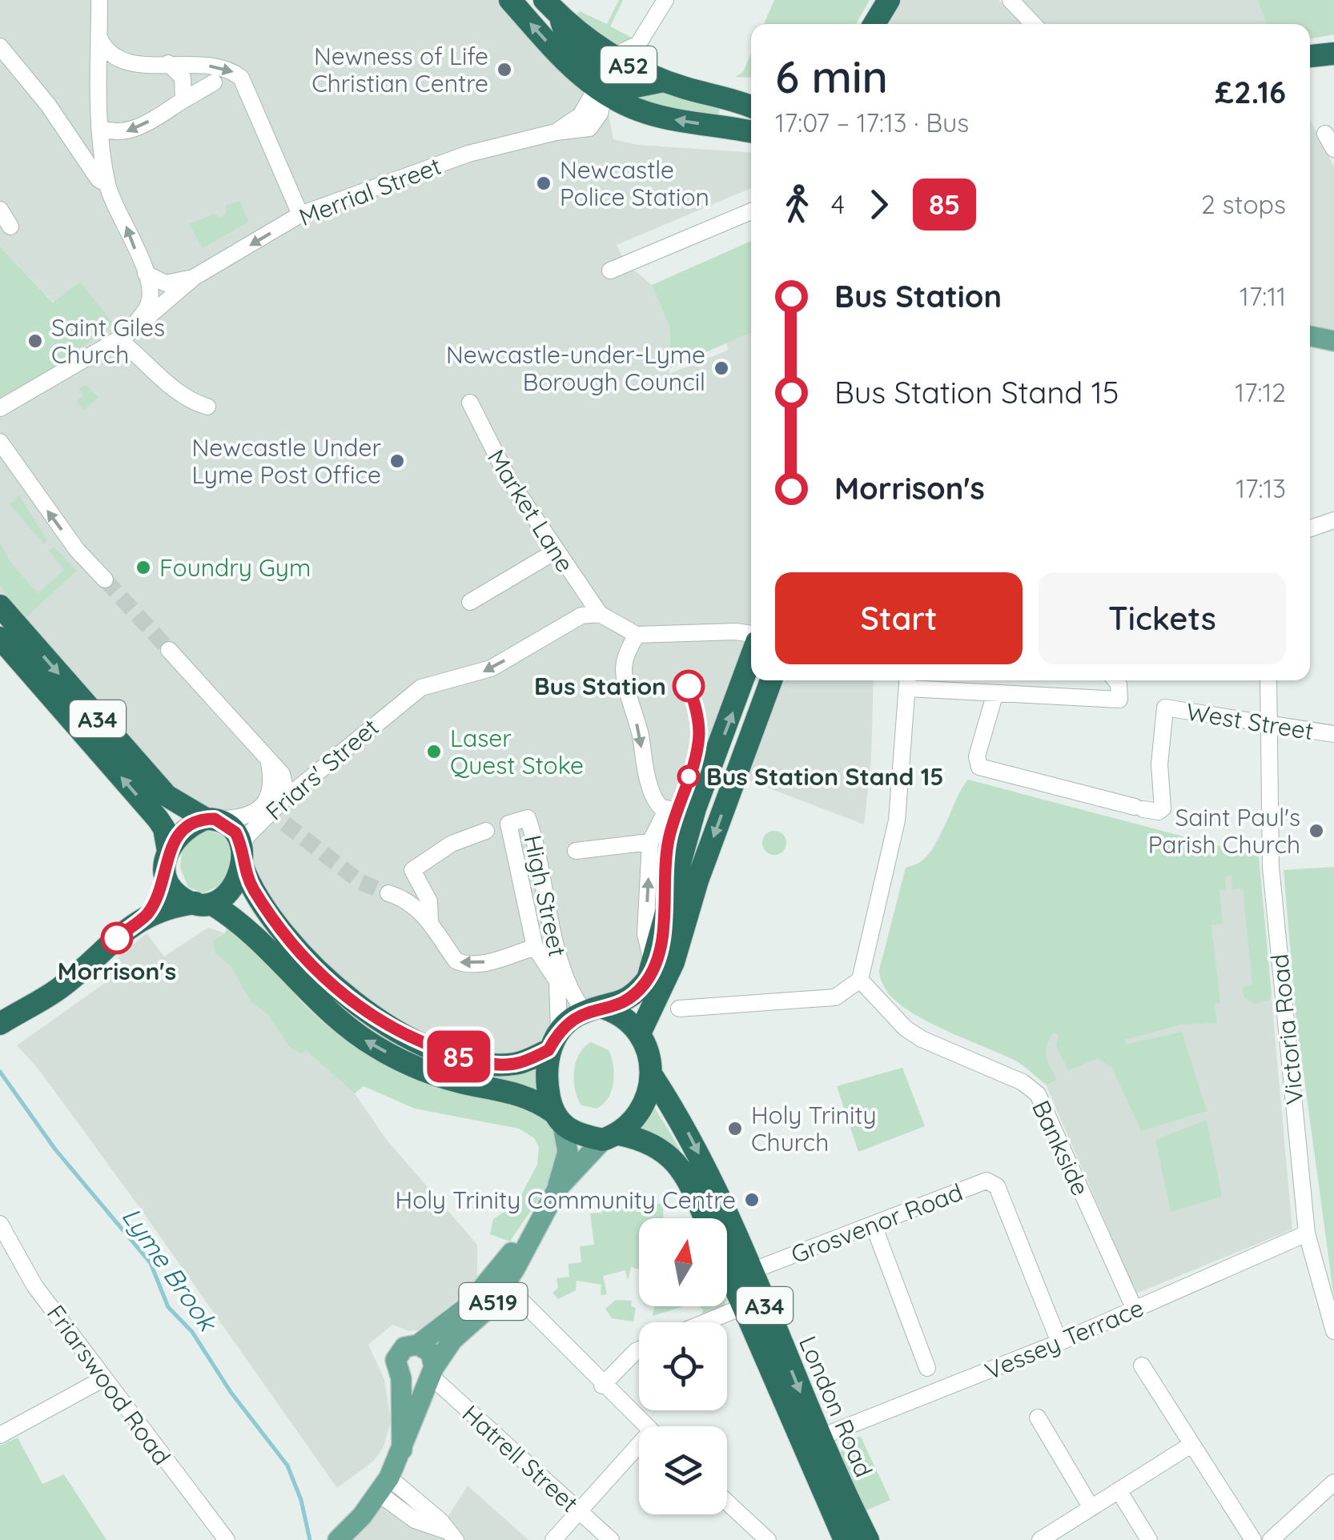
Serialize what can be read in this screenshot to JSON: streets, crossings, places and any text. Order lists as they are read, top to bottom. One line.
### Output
{"streets":{"highway":["A52","A34","London Road"],"main road":["A519"],"street":["Merrial Street","Market Lane","West Street","Friars' Street","High Street","Victoria Road","Bankside","Grosvenor Road","Vessey Terrace","Friarswood Road","Hatrell Street"]},"crossings":[["A52","Merrial Street"],["Market Lane","Friars' Street"],["A34","Friars' Street"],["A34","High Street"],["A34","A519"],["A34","London Road"],["West Street","Victoria Road"],["High Street","A519"],["High Street","London Road"],["Victoria Road","Vessey Terrace"],["Bankside","Vessey Terrace"],["Grosvenor Road","Vessey Terrace"],["Grosvenor Road","London Road"],["A519","London Road"],["A519","Hatrell Street"],["Vessey Terrace","London Road"]],"one_way":["Friars' Street"],"water":["Lyme Brook"],"places":["Newness of Life Christian Centre","Newcastle Police Station","Saint Giles Church","Newcastle-under-Lyme Borough Council","Newcastle Under Lyme Post Office","Foundry Gym","Bus Station","Laser Quest Stoke","Bus Station Stand 15","Saint Paul's Parish Church","Morrison's","Holy Trinity Church","Holy Trinity Community Centre"],"lines":["bus line 85"],"north":"top","page":{"on_map":"85","heading":["6 min","17:07 – 17:13 · Bus","£2.16"],"legs":["4","85","2 stops"],"list":[{"name":"Bus Station","value":"17:11"},{"name":"Bus Station Stand 15","value":"17:12"},{"name":"Morrison's","value":"17:13"}],"buttons":["Start","Tickets"]}}
